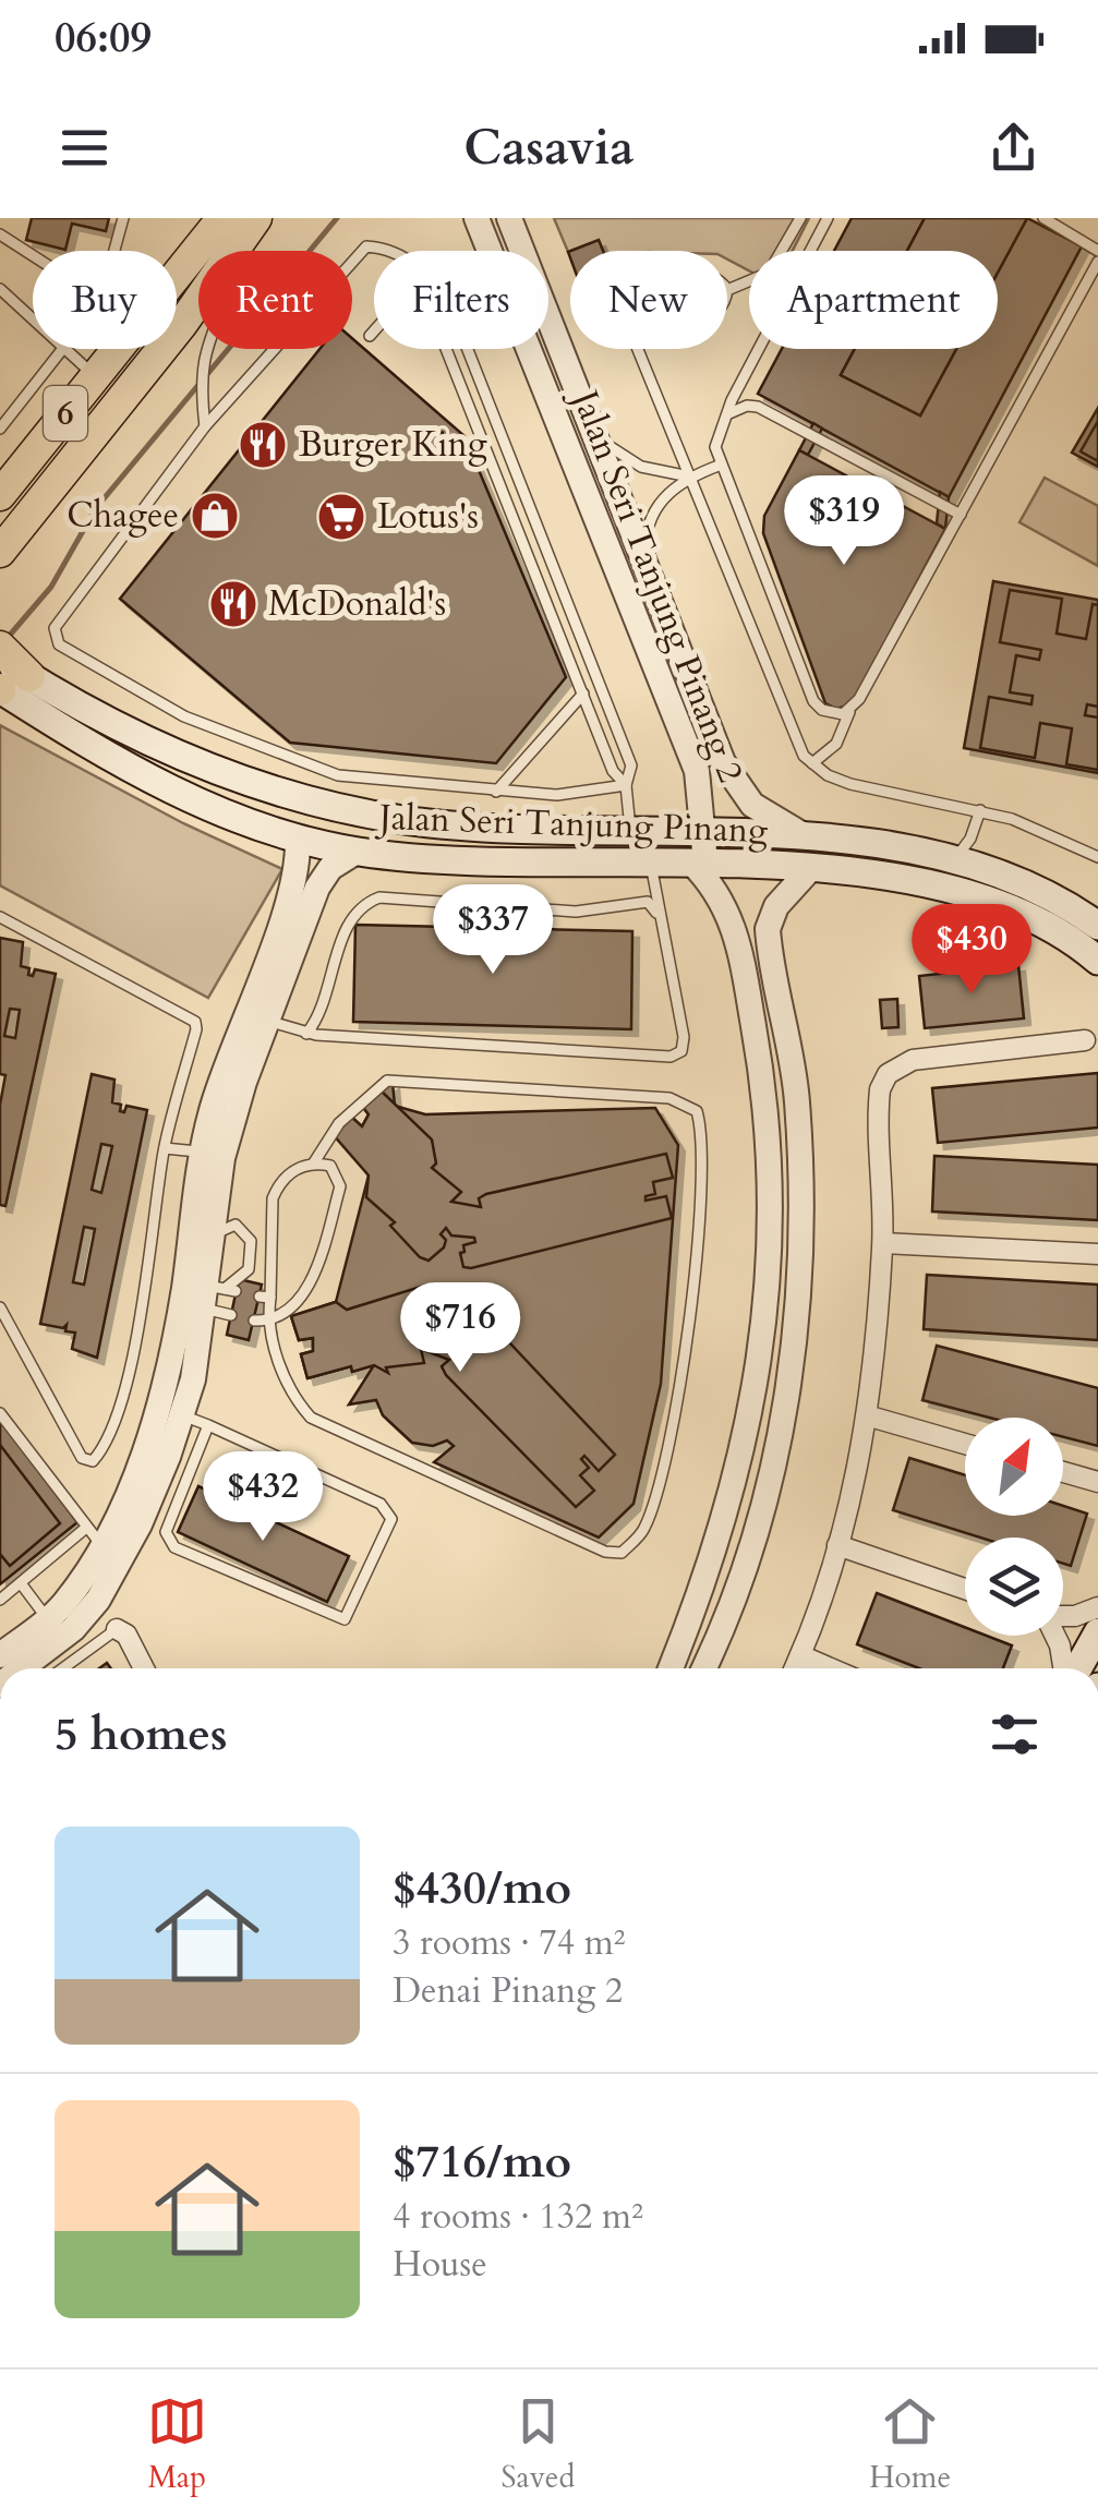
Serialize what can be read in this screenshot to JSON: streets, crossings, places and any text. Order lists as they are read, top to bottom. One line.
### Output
{"streets":{"main road":["6","Jalan Seri Tanjung Pinang"],"street":["Jalan Seri Tanjung Pinang 2"]},"crossings":[["Jalan Seri Tanjung Pinang 2","Jalan Seri Tanjung Pinang"]],"places":{"restaurant":["Burger King","McDonald's"],"shop":["Chagee"],"supermarket":["Lotus's"]},"north":"top right","page":{"status":"06:09","header":"Casavia","chip":["Buy","Rent","Filters","New","Apartment"],"price":["$319","$337","$430","$716","$432"],"heading":"5 homes","list":[{"name":"$430/mo","note":"3 rooms · 74 m² · Denai Pinang 2"},{"name":"$716/mo","note":"4 rooms · 132 m² · House"}],"tabs":["Map","Saved","Home"]}}
